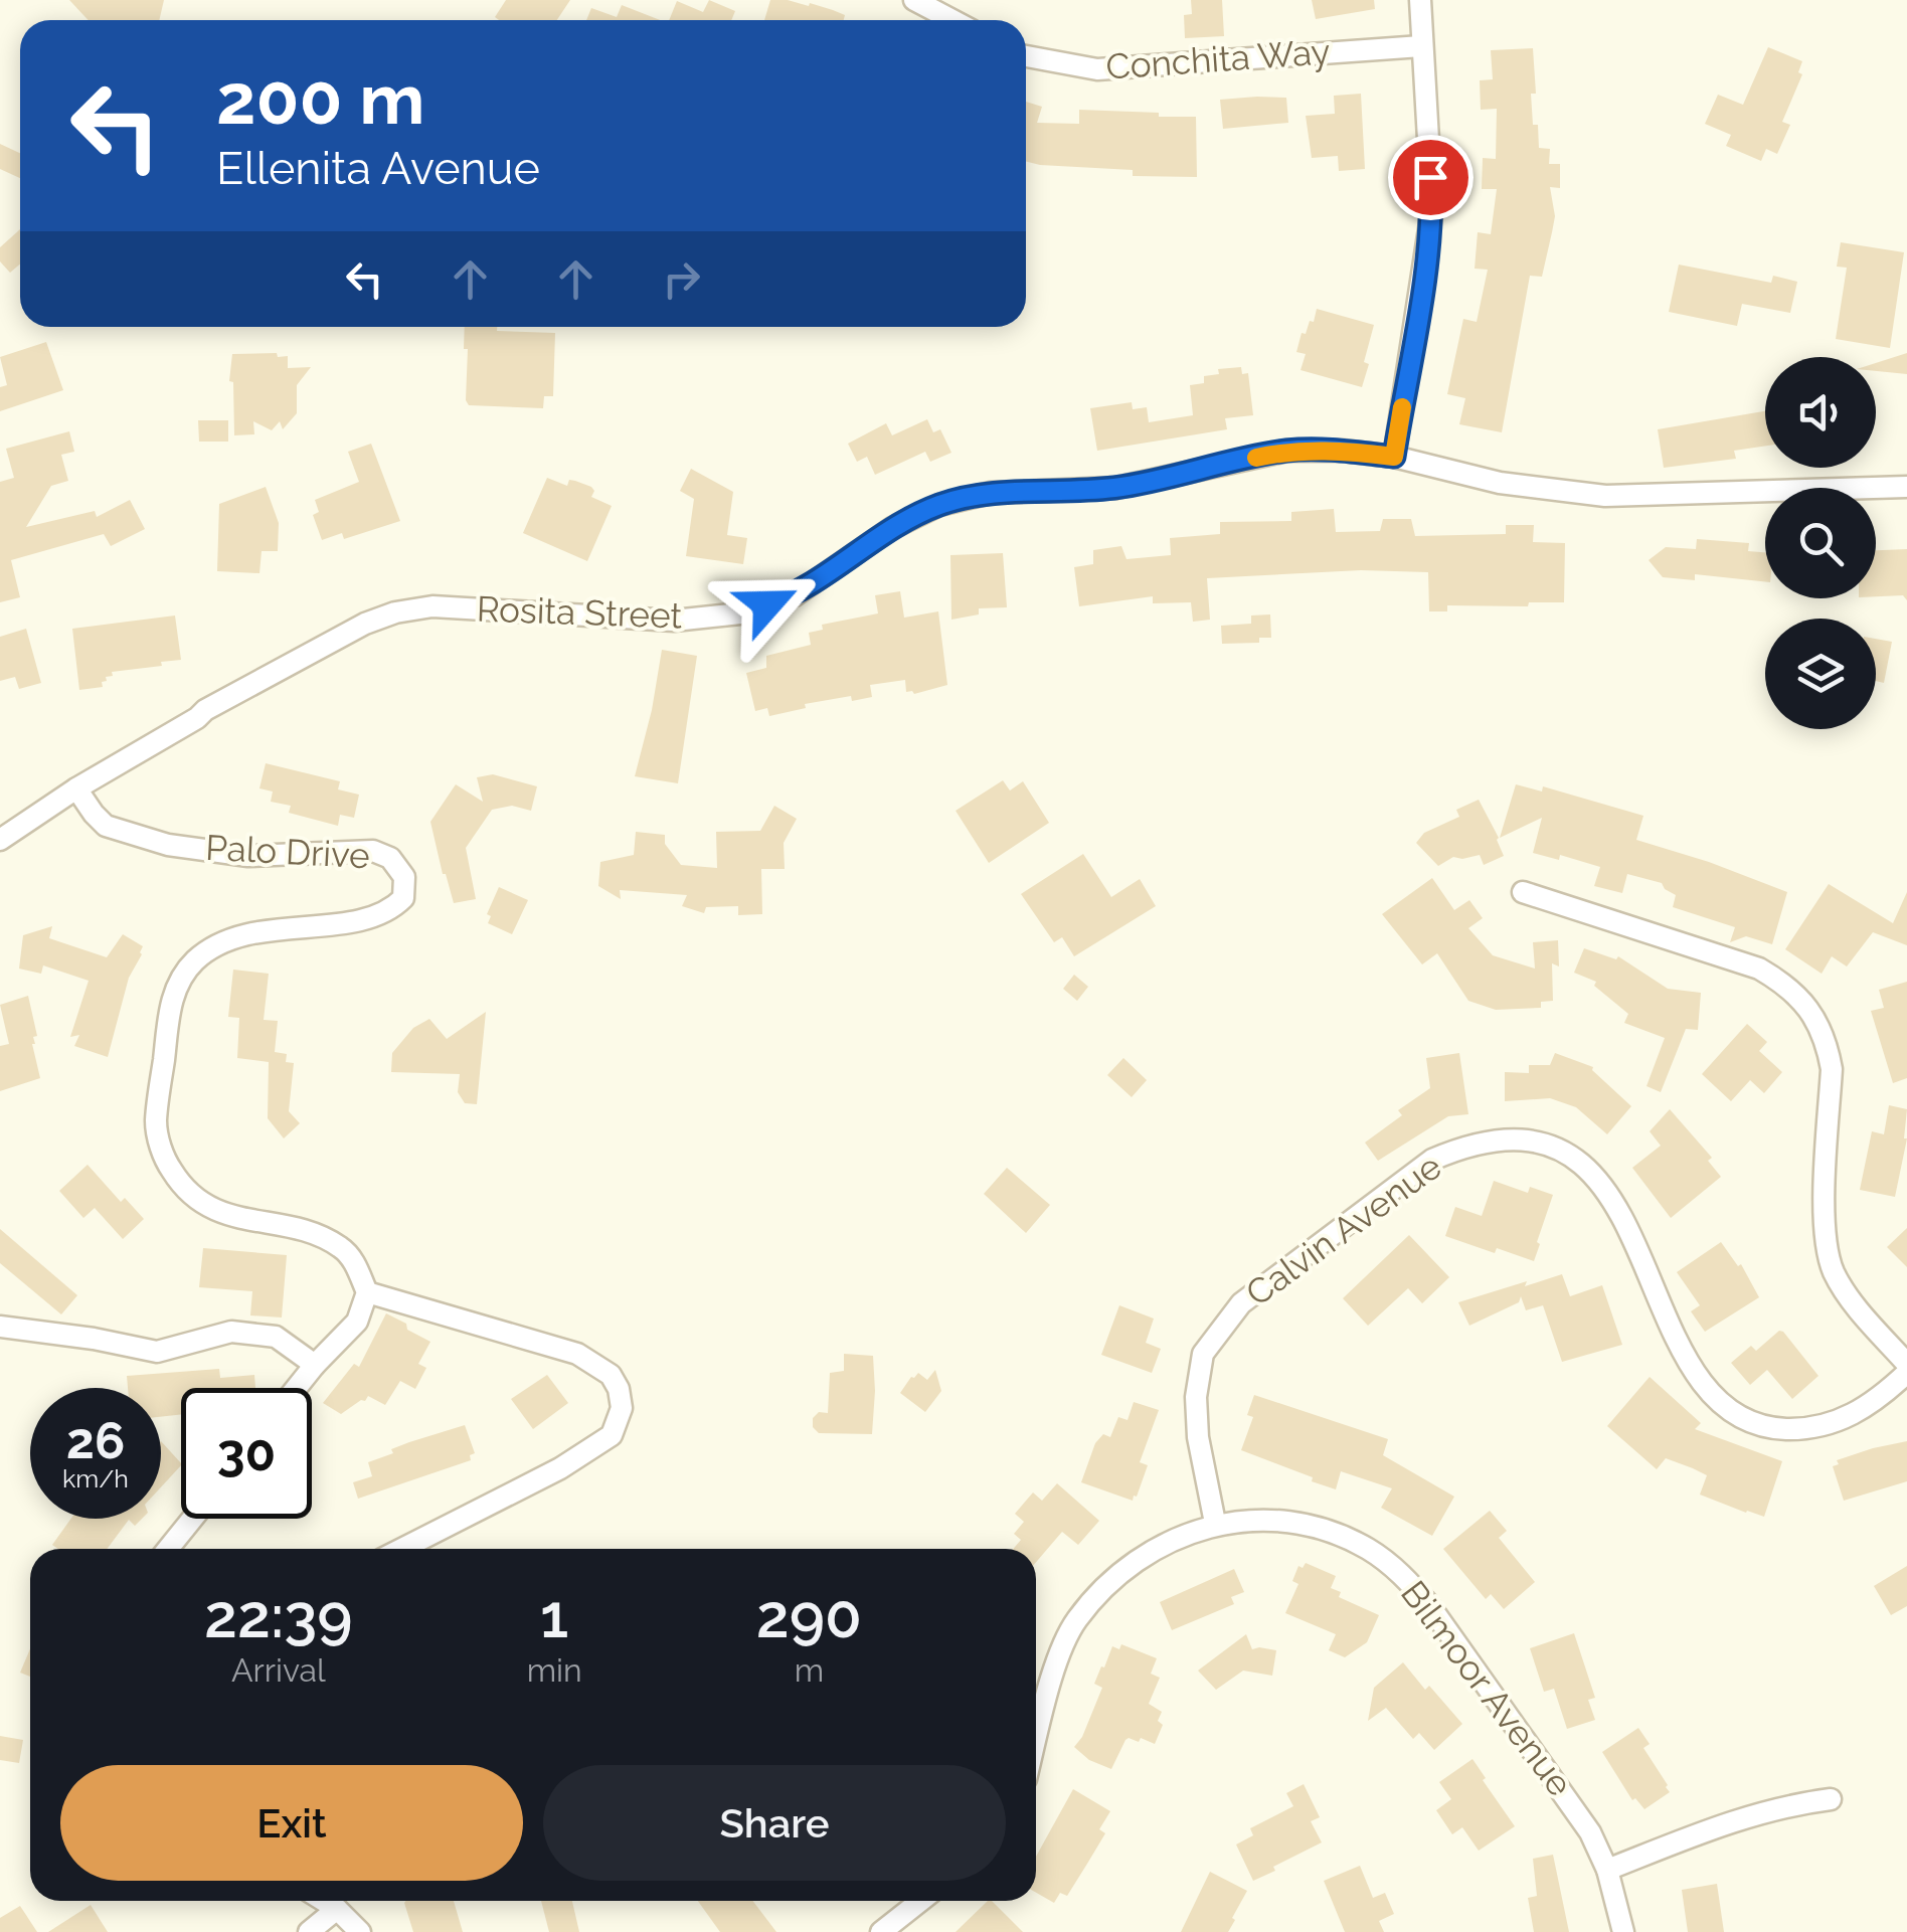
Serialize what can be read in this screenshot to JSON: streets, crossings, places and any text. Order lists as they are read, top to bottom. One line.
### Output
{"streets":{"street":["Conchita Way","Rosita Street","Palo Drive","Calvin Avenue","Bilmoor Avenue"]},"crossings":[["Rosita Street","Palo Drive"],["Calvin Avenue","Bilmoor Avenue"]],"page":{"turn":["200 m","Ellenita Avenue"],"speed":"26 km/h","limit":"30","eta":["22:39","Arrival","1","min","290","m"],"buttons":["Exit","Share"]}}
